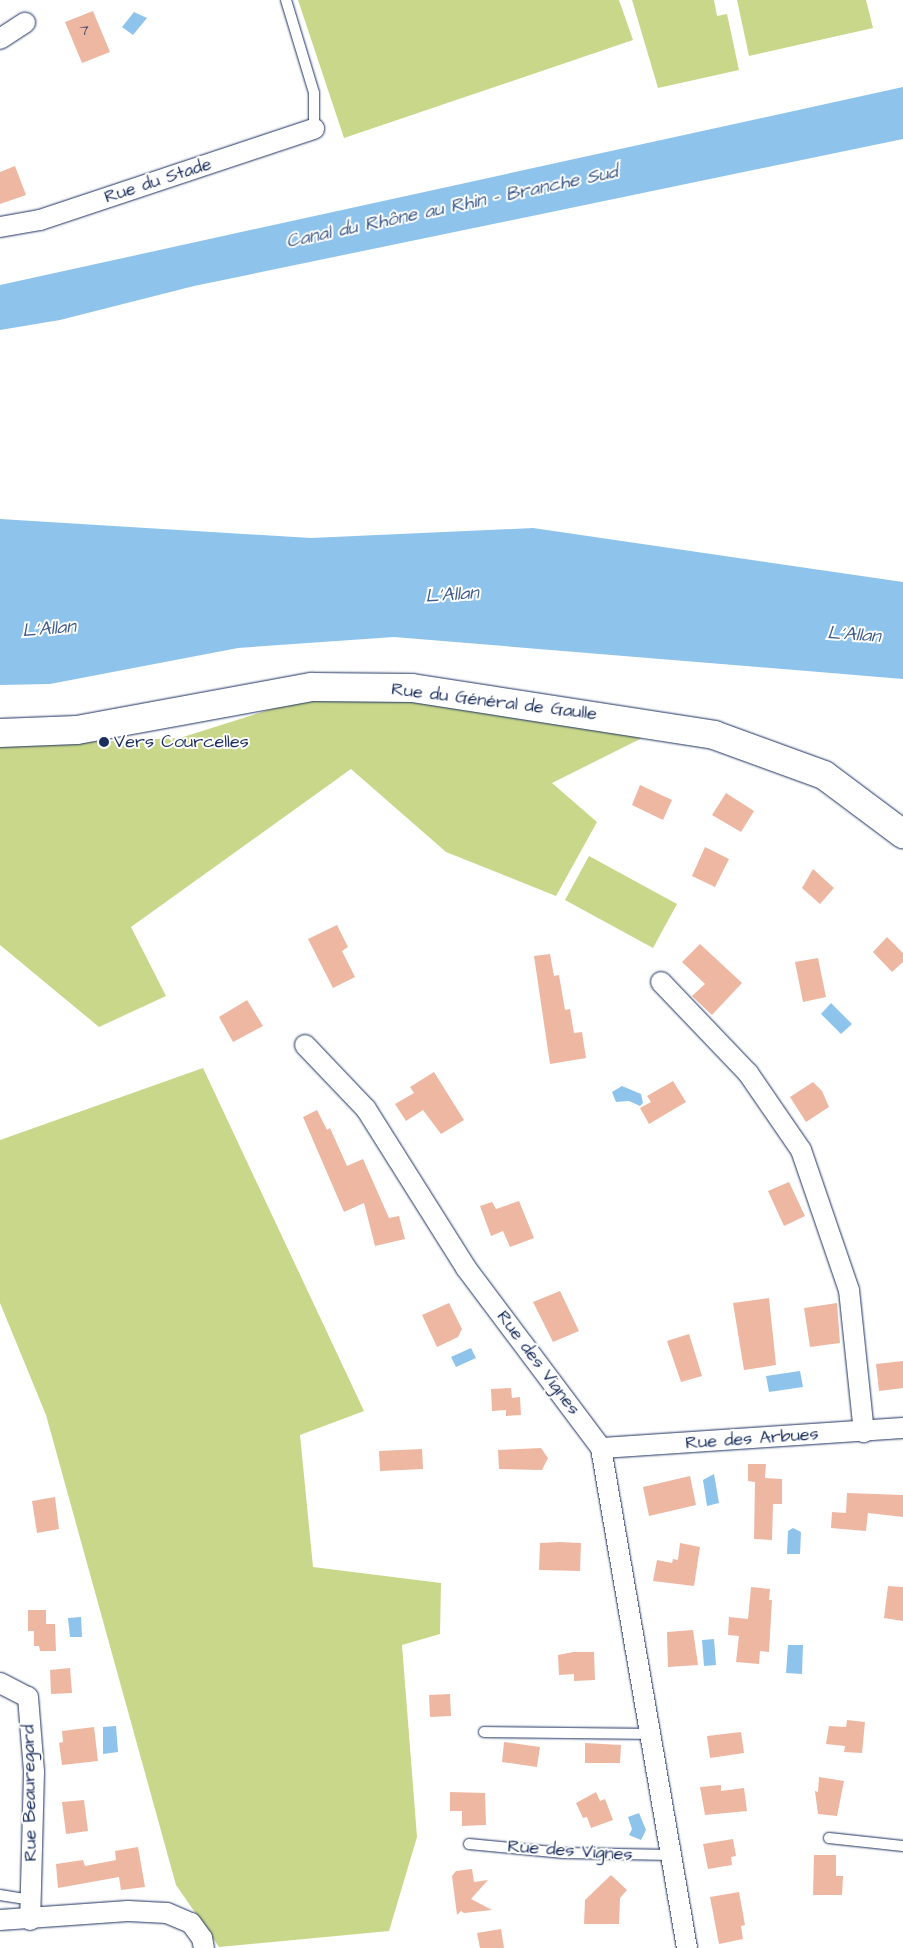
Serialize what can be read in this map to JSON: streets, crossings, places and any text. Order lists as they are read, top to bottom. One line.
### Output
{"streets":{"main road":["Rue du Général de Gaulle"],"street":["Rue du Stade","Rue des Vignes","Rue des Arbues","Rue Beauregard"]},"crossings":[["Rue des Vignes","Rue des Arbues"]],"water":["Canal du Rhône au Rhin - Branche Sud","L'Allan"],"places":["Vers Courcelles"],"house_numbers":["7"]}
